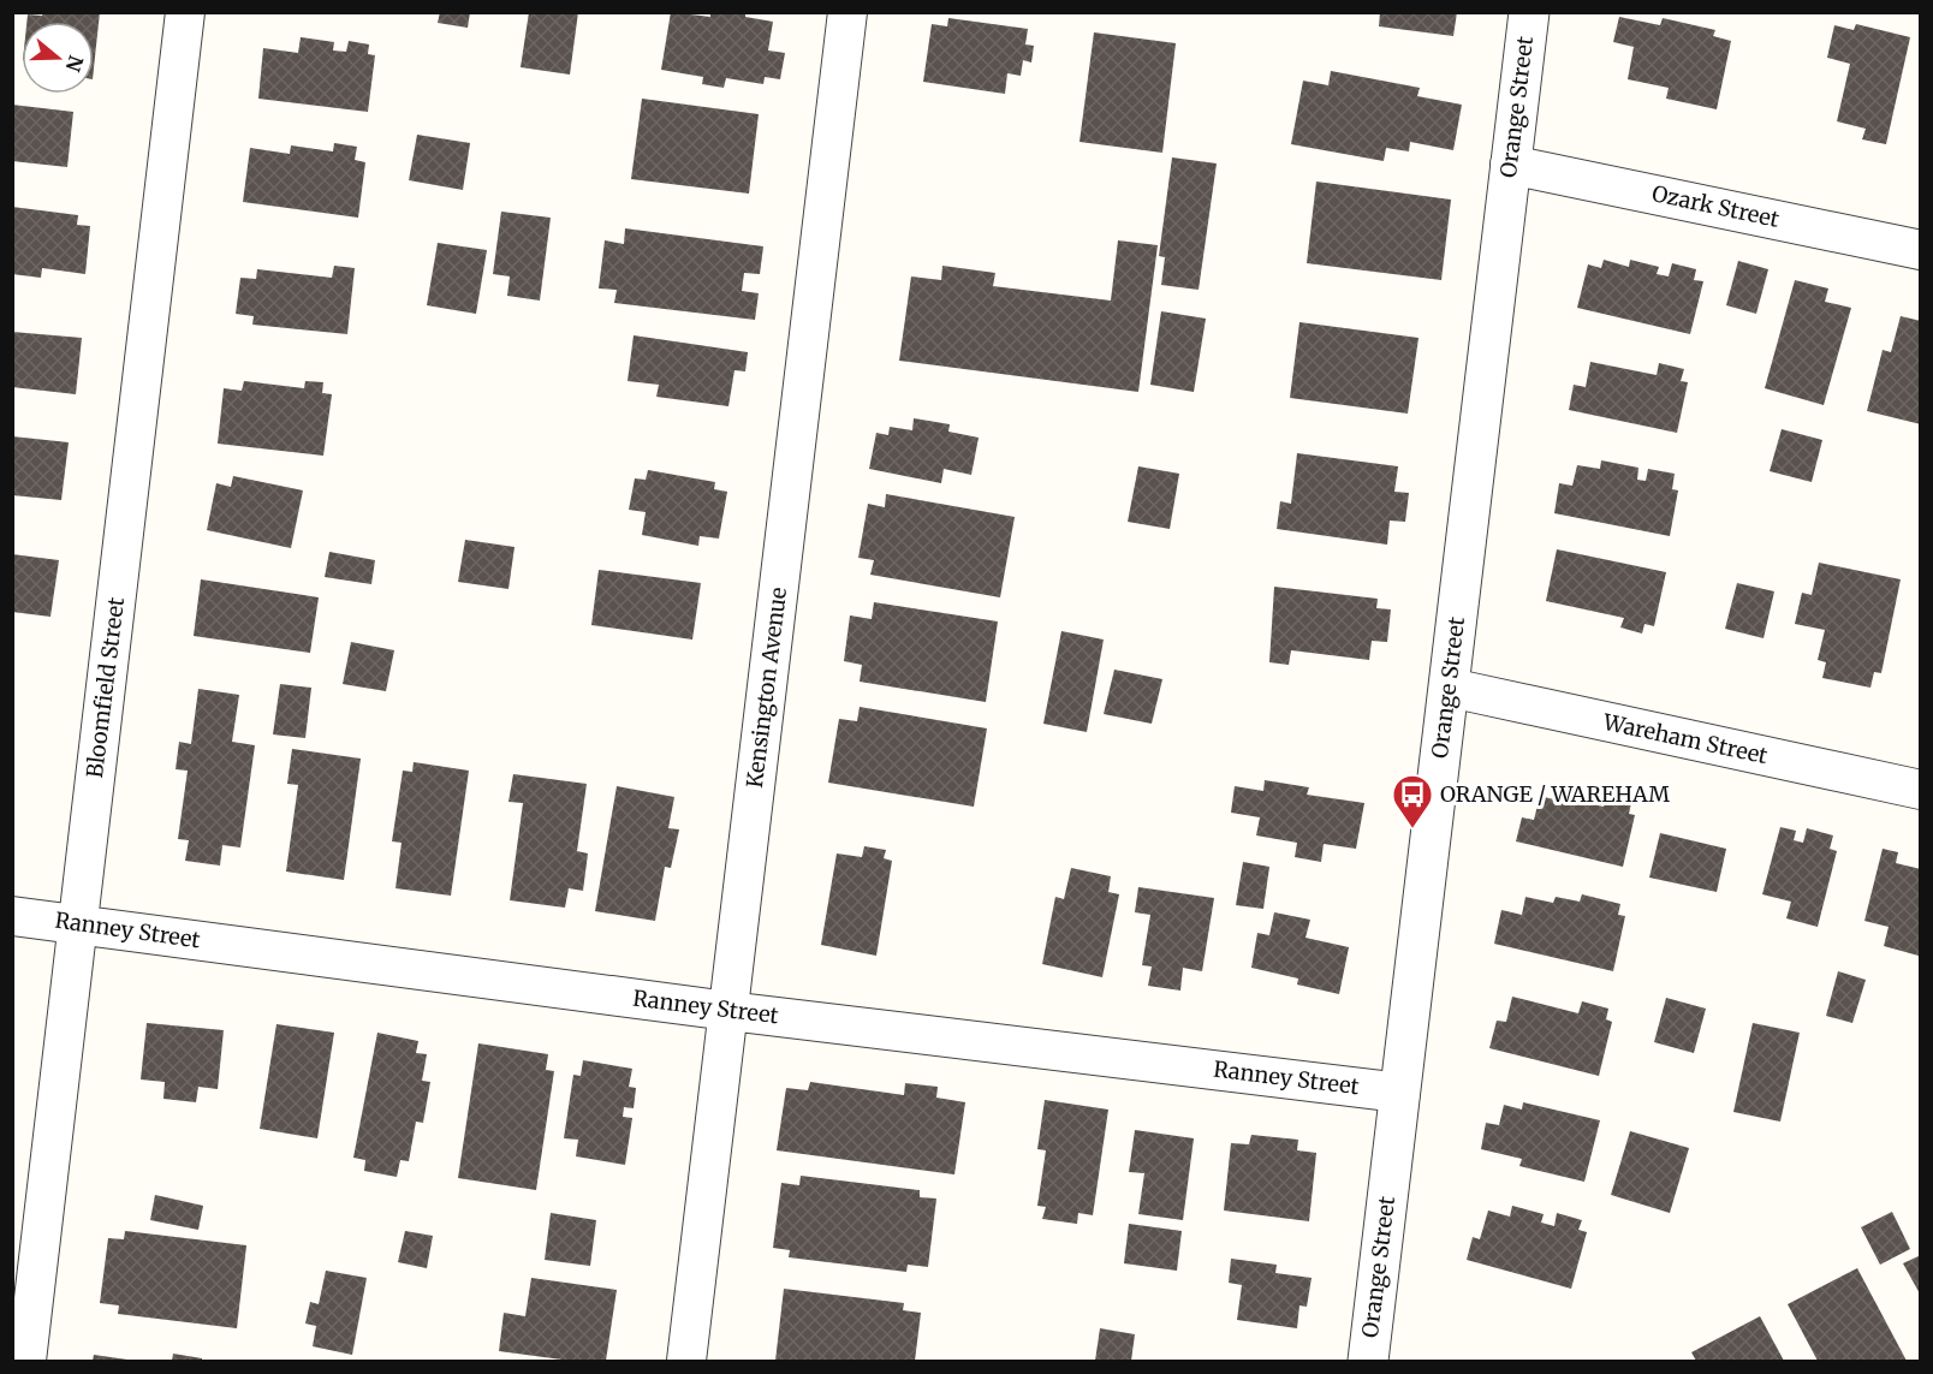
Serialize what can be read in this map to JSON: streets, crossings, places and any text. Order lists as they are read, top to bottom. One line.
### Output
{"streets":{"street":["Orange Street","Ozark Street","Bloomfield Street","Kensington Avenue","Wareham Street","Ranney Street"]},"crossings":[["Orange Street","Ozark Street"],["Orange Street","Wareham Street"],["Orange Street","Ranney Street"],["Bloomfield Street","Ranney Street"],["Kensington Avenue","Ranney Street"]],"places":{"bus stop":["ORANGE / WAREHAM"]},"north":"right"}
